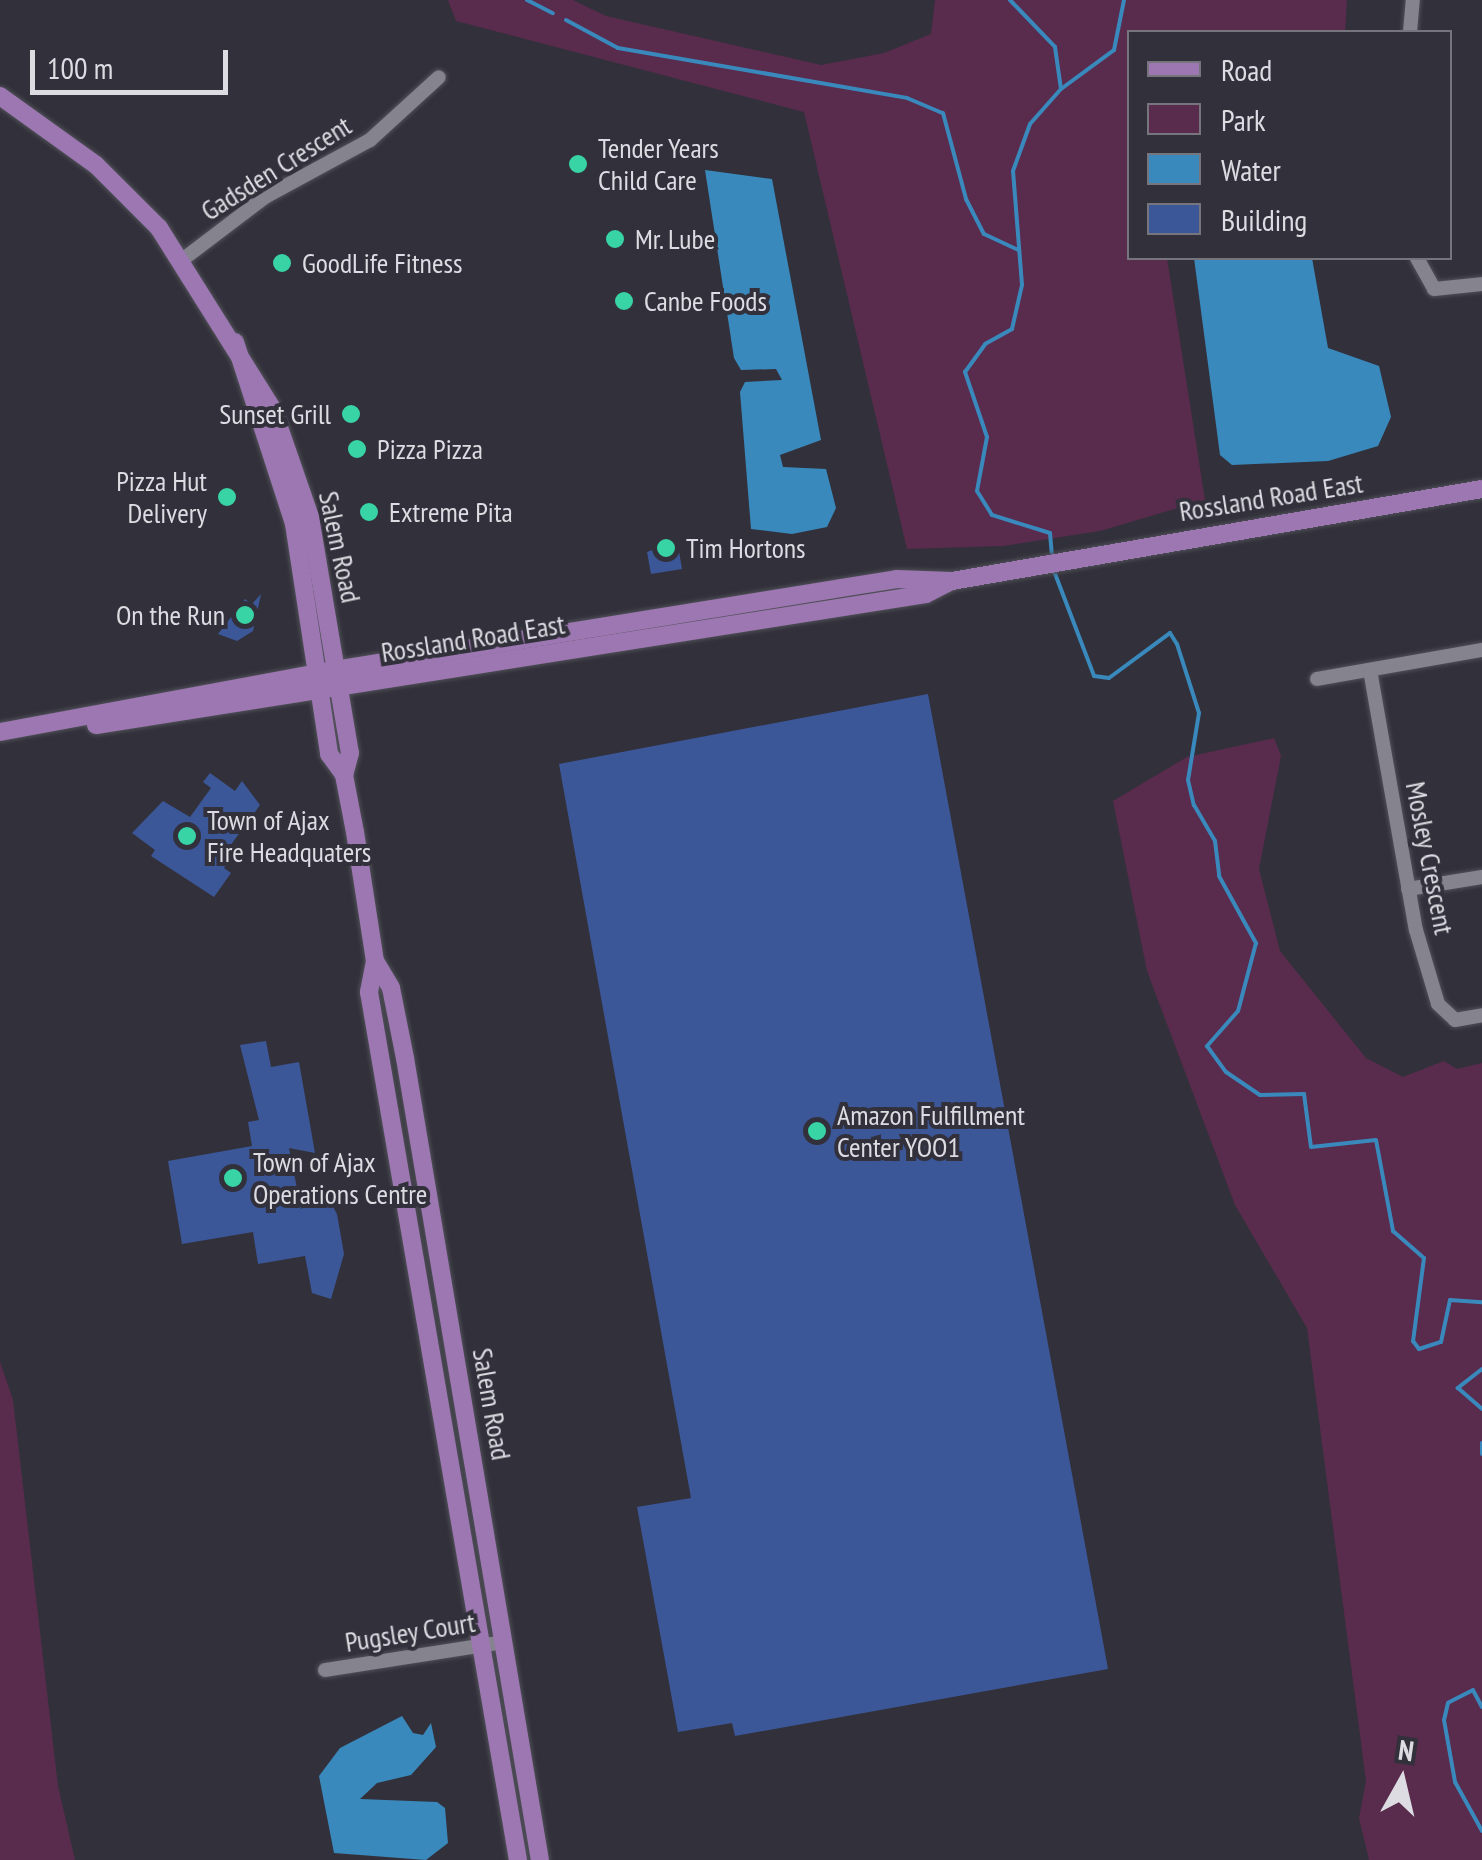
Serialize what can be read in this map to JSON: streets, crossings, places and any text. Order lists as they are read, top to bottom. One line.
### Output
{"streets":{"main road":["Rossland Road East","Salem Road"],"street":["Gadsden Crescent","Mosley Crescent","Pugsley Court"]},"crossings":[["Gadsden Crescent","Salem Road"],["Rossland Road East","Salem Road"],["Salem Road","Pugsley Court"]],"places":["Tender Years Child Care","Mr. Lube","GoodLife Fitness","Canbe Foods","Sunset Grill","Pizza Pizza","Pizza Hut Delivery","Extreme Pita","Tim Hortons","On the Run","Town of Ajax Fire Headquaters","Amazon Fulfillment Center YOO1","Town of Ajax Operations Centre"],"legend":["Road","Park","Water","Building"],"scale_bar":"100 m","north":"top"}
